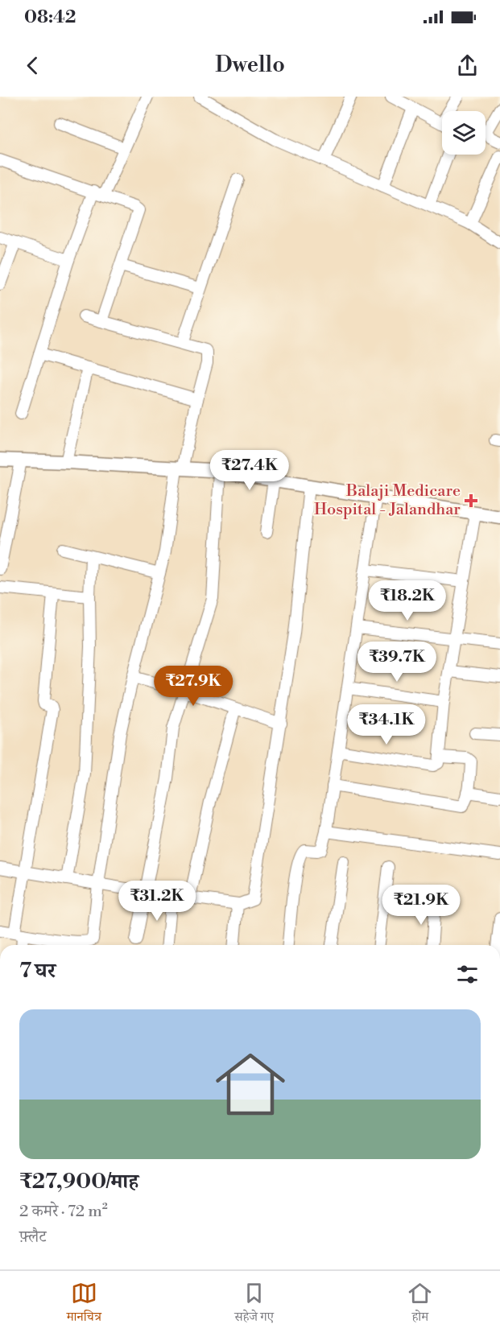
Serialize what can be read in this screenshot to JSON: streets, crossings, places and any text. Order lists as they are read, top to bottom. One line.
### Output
{"places":{"health":["Balaji Medicare Hospital - Jalandhar"]},"page":{"status":"08:42","header":"Dwello","price":["₹27.4K","₹18.2K","₹39.7K","₹27.9K","₹34.1K","₹31.2K","₹21.9K"],"heading":"7 घर","list":[{"name":"₹27,900/माह","note":"2 कमरे · 72 m² · फ़्लैट"}],"tabs":["मानचित्र","सहेजे गए","होम"]}}
